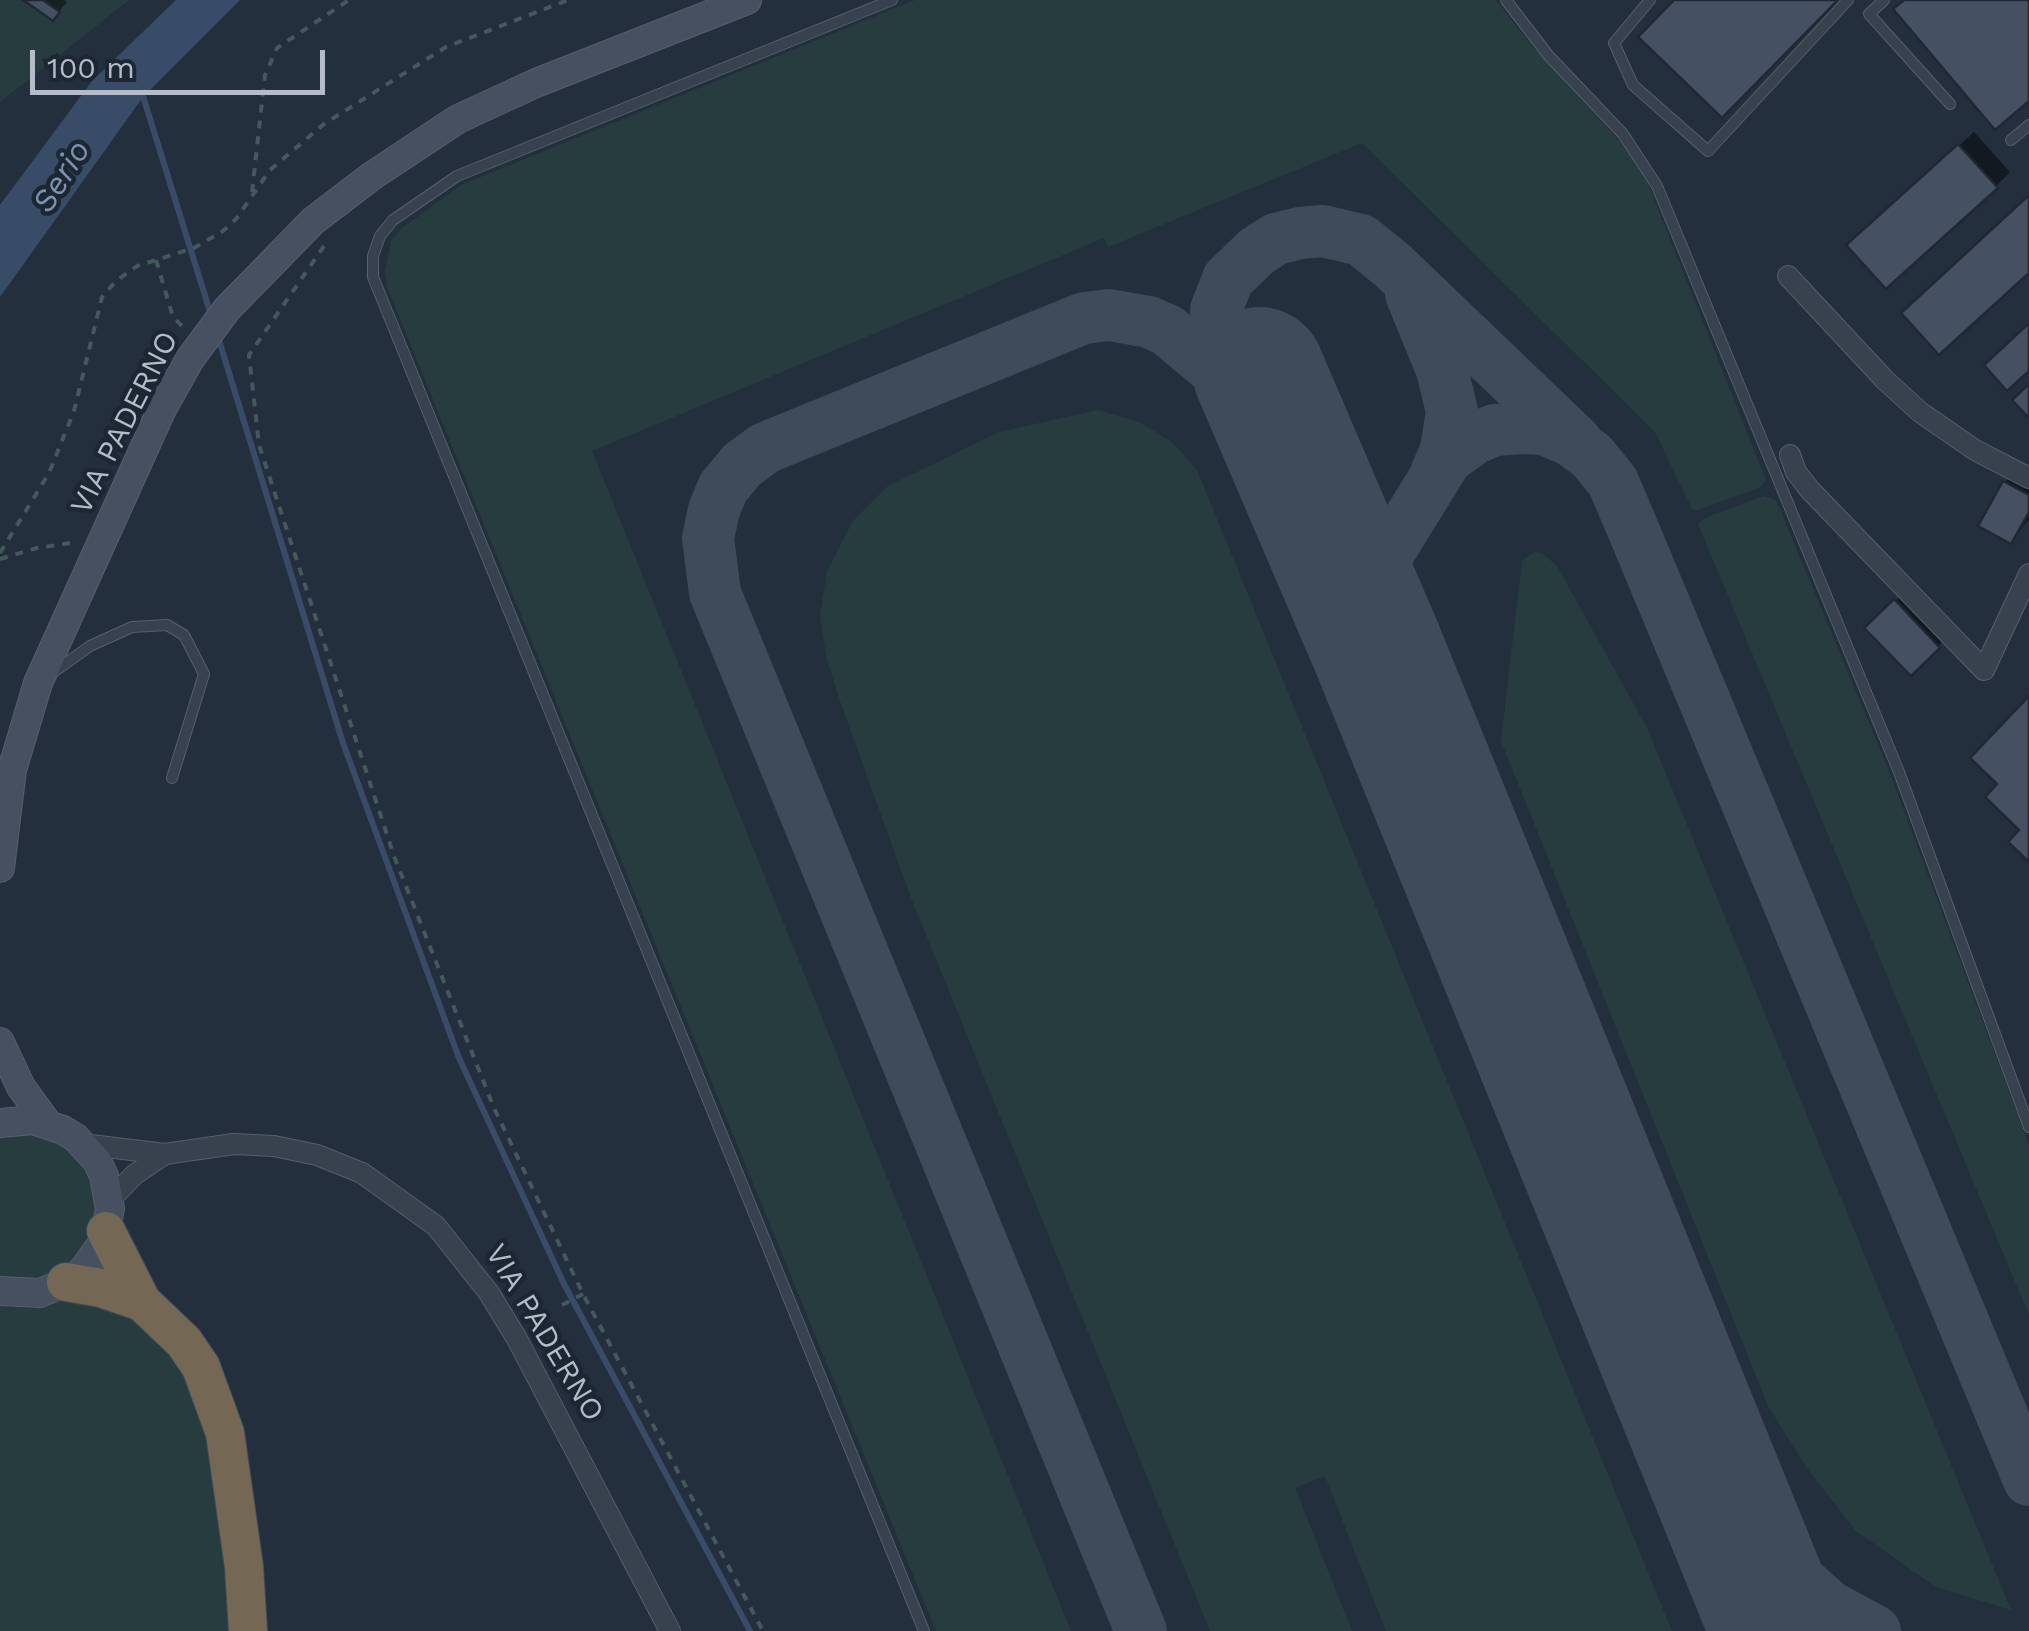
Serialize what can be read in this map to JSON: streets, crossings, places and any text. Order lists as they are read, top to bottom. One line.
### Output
{"streets":{"street":["VIA PADERNO"]},"water":["Serio"],"scale_bar":"100 m"}
